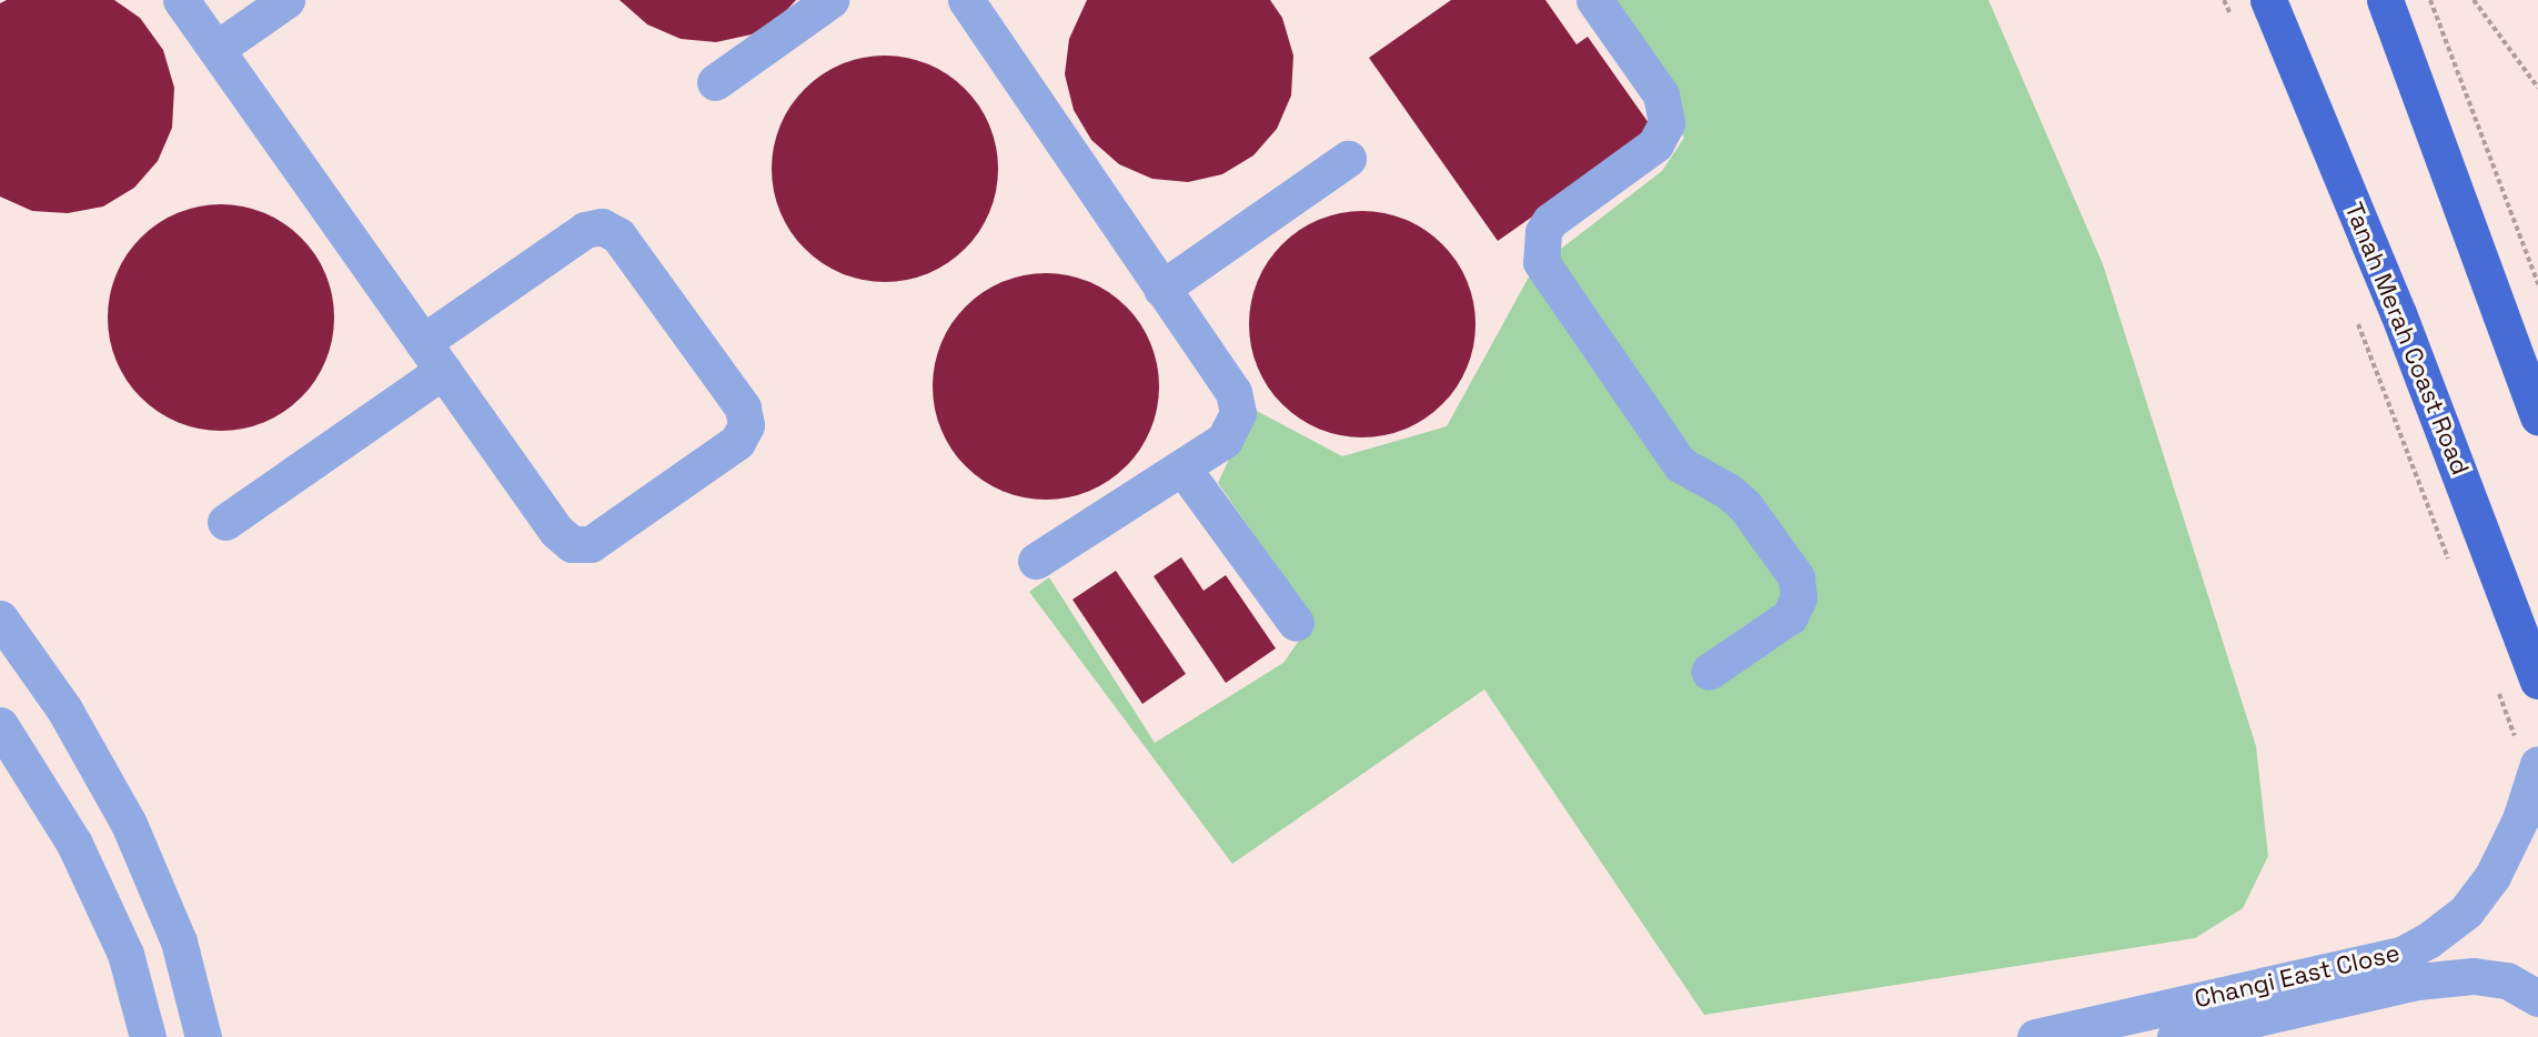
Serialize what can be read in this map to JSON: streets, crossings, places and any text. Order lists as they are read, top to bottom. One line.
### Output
{"streets":{"main road":["Tanah Merah Coast Road"],"street":["Changi East Close"]}}
